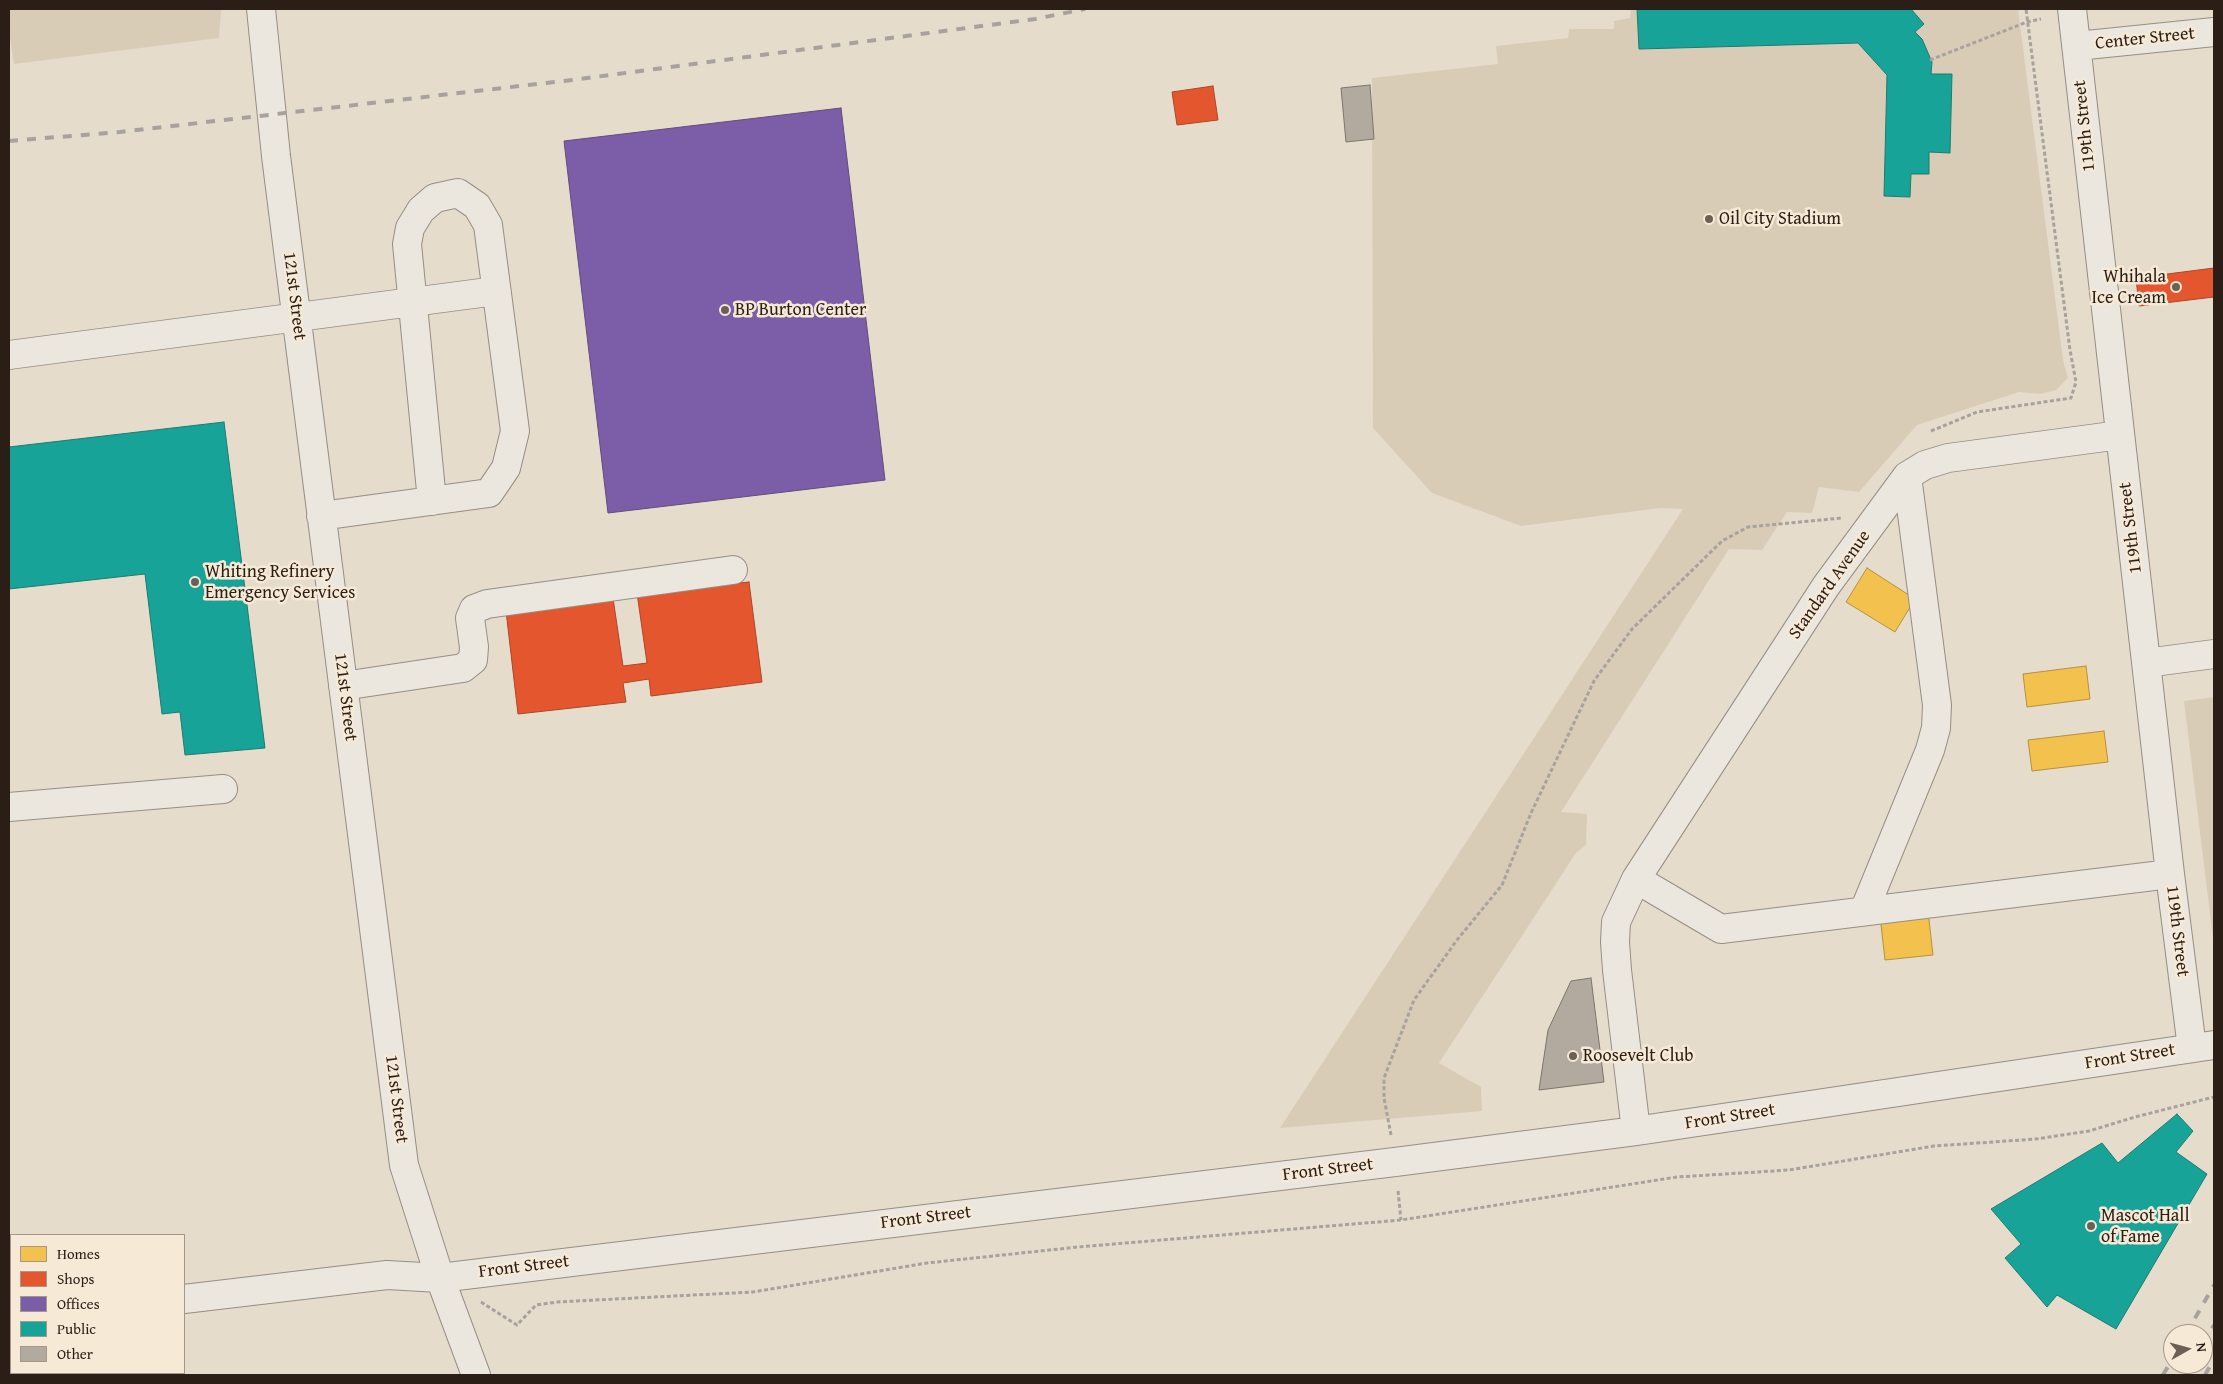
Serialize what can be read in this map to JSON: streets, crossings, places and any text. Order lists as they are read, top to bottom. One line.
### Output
{"streets":{"street":["Center Street","119th Street","121st Street","Standard Avenue","Front Street"]},"crossings":[["Center Street","119th Street"],["119th Street","Standard Avenue"],["119th Street","Front Street"],["121st Street","Front Street"],["Standard Avenue","Front Street"]],"places":["Oil City Stadium","Whihala Ice Cream","BP Burton Center","Whiting Refinery Emergency Services","Roosevelt Club","Mascot Hall of Fame"],"legend":["Homes","Shops","Offices","Public","Other"],"north":"right"}
